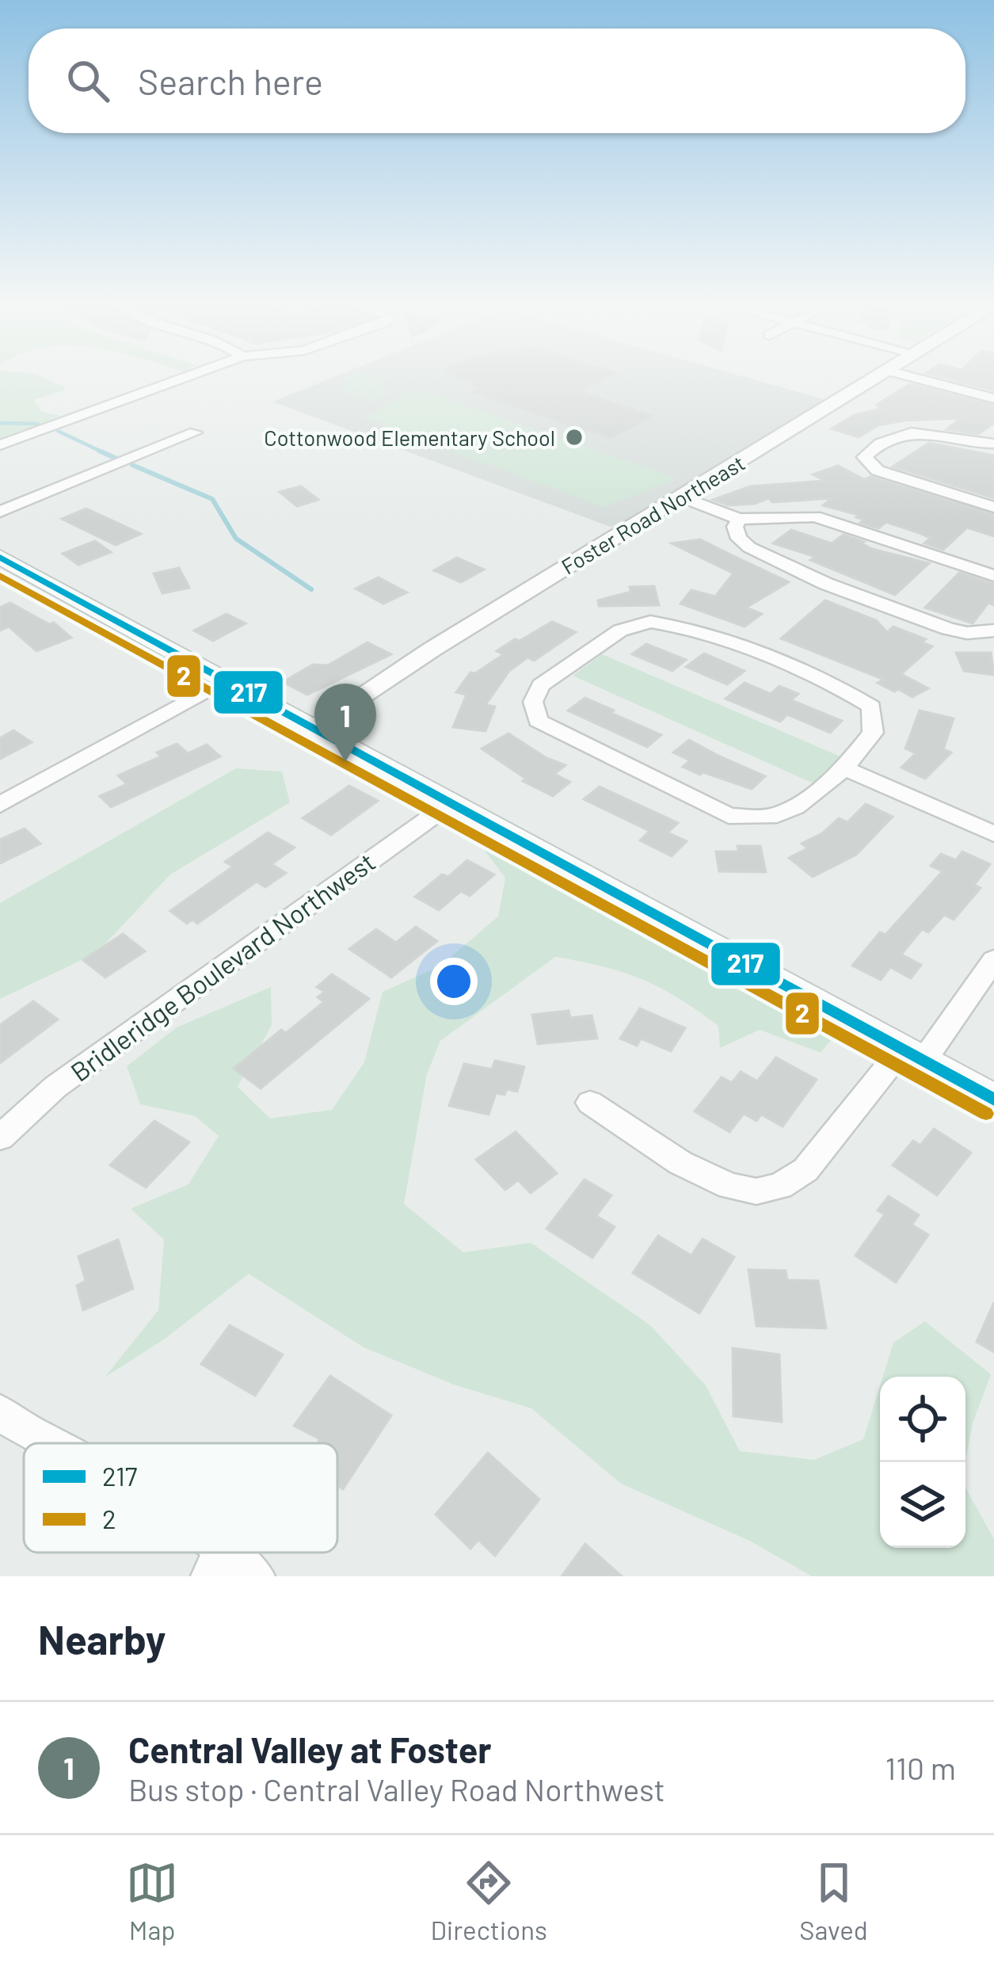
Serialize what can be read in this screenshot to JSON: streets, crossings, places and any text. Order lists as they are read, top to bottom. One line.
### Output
{"streets":{"street":["Foster Road Northeast","Bridleridge Boulevard Northwest"]},"places":["Cottonwood Elementary School"],"lines":["transit line 217","transit line 2"],"legend":["217","2"],"page":{"search":"Search here","pins":"1","heading":"Nearby","list":[{"mark":"1","name":"Central Valley at Foster","note":"Bus stop · Central Valley Road Northwest","value":"110 m"}],"nav":["Map","Directions","Saved"]}}
